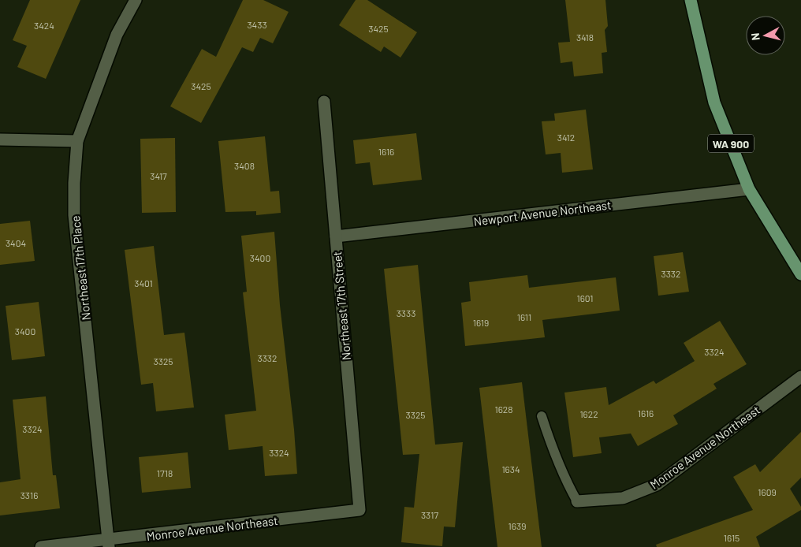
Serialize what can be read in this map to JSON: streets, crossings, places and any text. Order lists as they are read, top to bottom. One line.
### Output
{"streets":{"main road":["WA 900"],"street":["Newport Avenue Northeast","Northeast 17th Place","Northeast 17th Street","Monroe Avenue Northeast"]},"crossings":[["WA 900","Newport Avenue Northeast"],["Newport Avenue Northeast","Northeast 17th Street"],["Northeast 17th Place","Monroe Avenue Northeast"],["Northeast 17th Street","Monroe Avenue Northeast"]],"house_numbers":["3433","3424","3425","3418","3425","3412","1616","3408","3417","3404","3400","3332","3401","1601","3333","1611","1619","3400","3324","3332","3325","1628","1616","1622","3325","3324","3324","1634","1718","1609","3316","3317","1639","1615"],"north":"left"}
